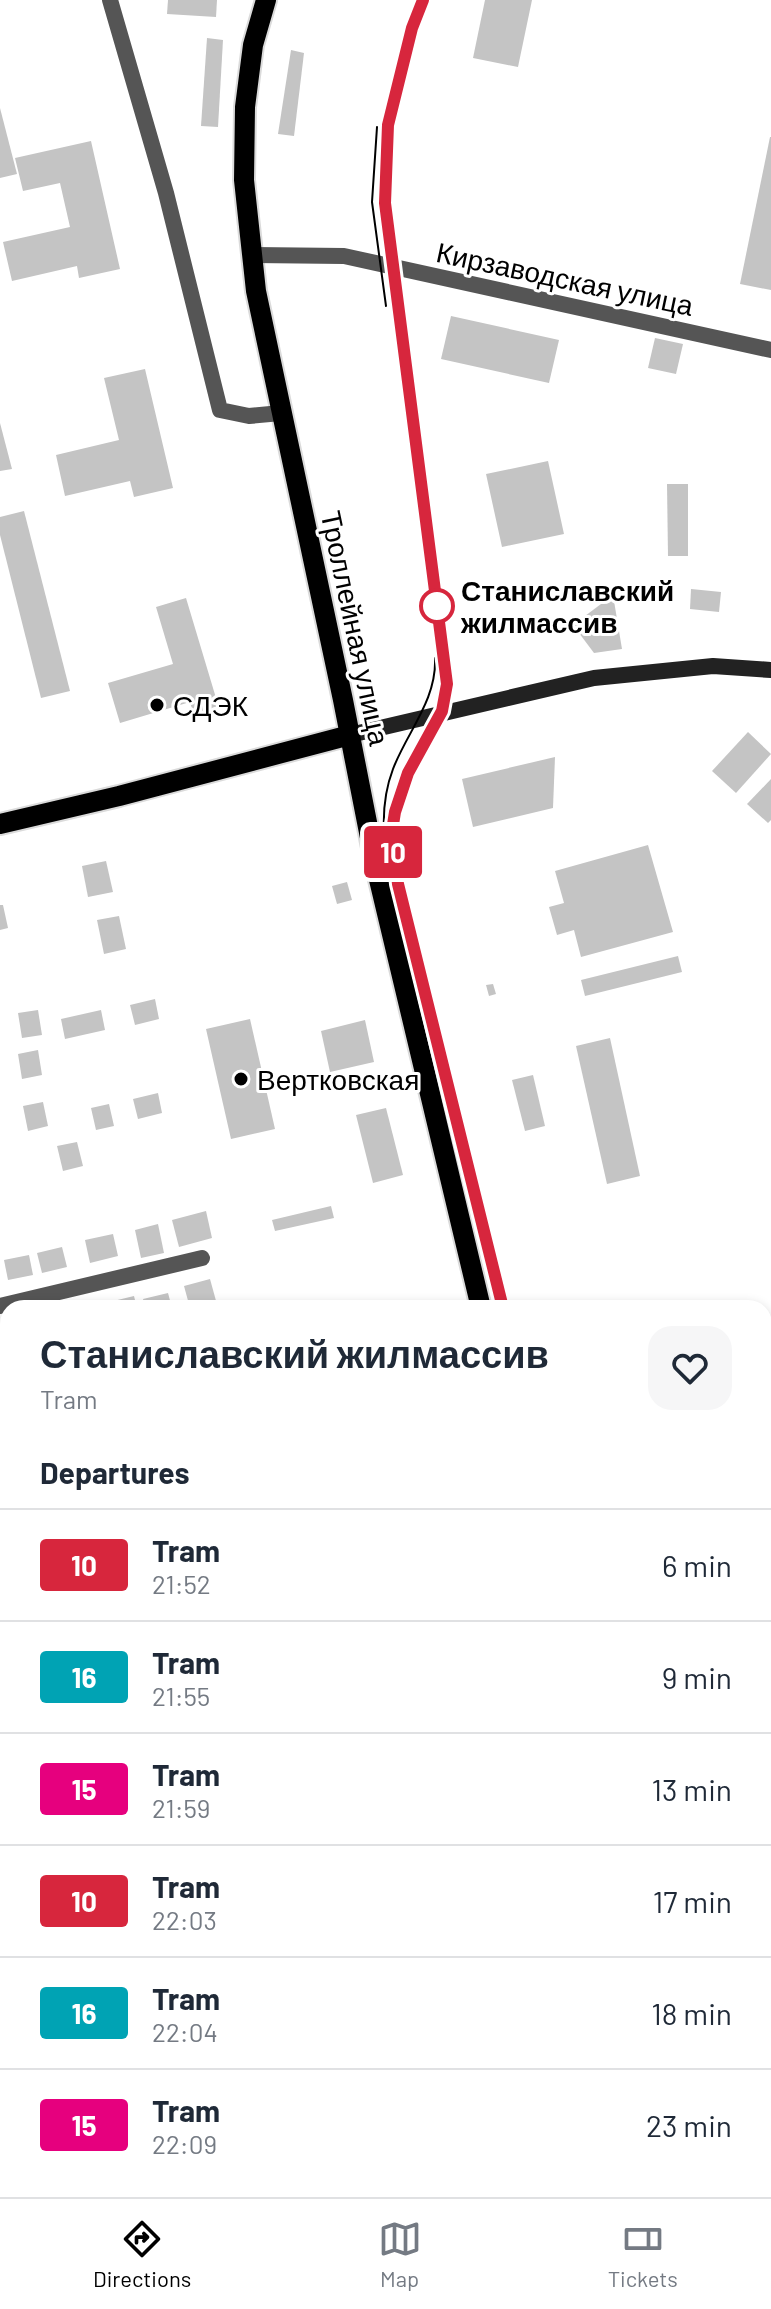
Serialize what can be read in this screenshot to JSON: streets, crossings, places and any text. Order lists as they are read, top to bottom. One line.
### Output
{"streets":{"main road":["Троллейная улица"],"street":["Кирзаводская улица"]},"crossings":[["Кирзаводская улица","Троллейная улица"]],"places":["Станиславский жилмассив","СДЭК","Вертковская"],"lines":["tram line 10"],"page":{"on_map":"10","heading":[["Станиславский жилмассив","Tram"],"Departures"],"list":[{"mark":"10","name":"Tram","note":"21:52","value":"6 min"},{"mark":"16","name":"Tram","note":"21:55","value":"9 min"},{"mark":"15","name":"Tram","note":"21:59","value":"13 min"},{"mark":"10","name":"Tram","note":"22:03","value":"17 min"},{"mark":"16","name":"Tram","note":"22:04","value":"18 min"},{"mark":"15","name":"Tram","note":"22:09","value":"23 min"}],"tabs":["Directions","Map","Tickets"]}}
